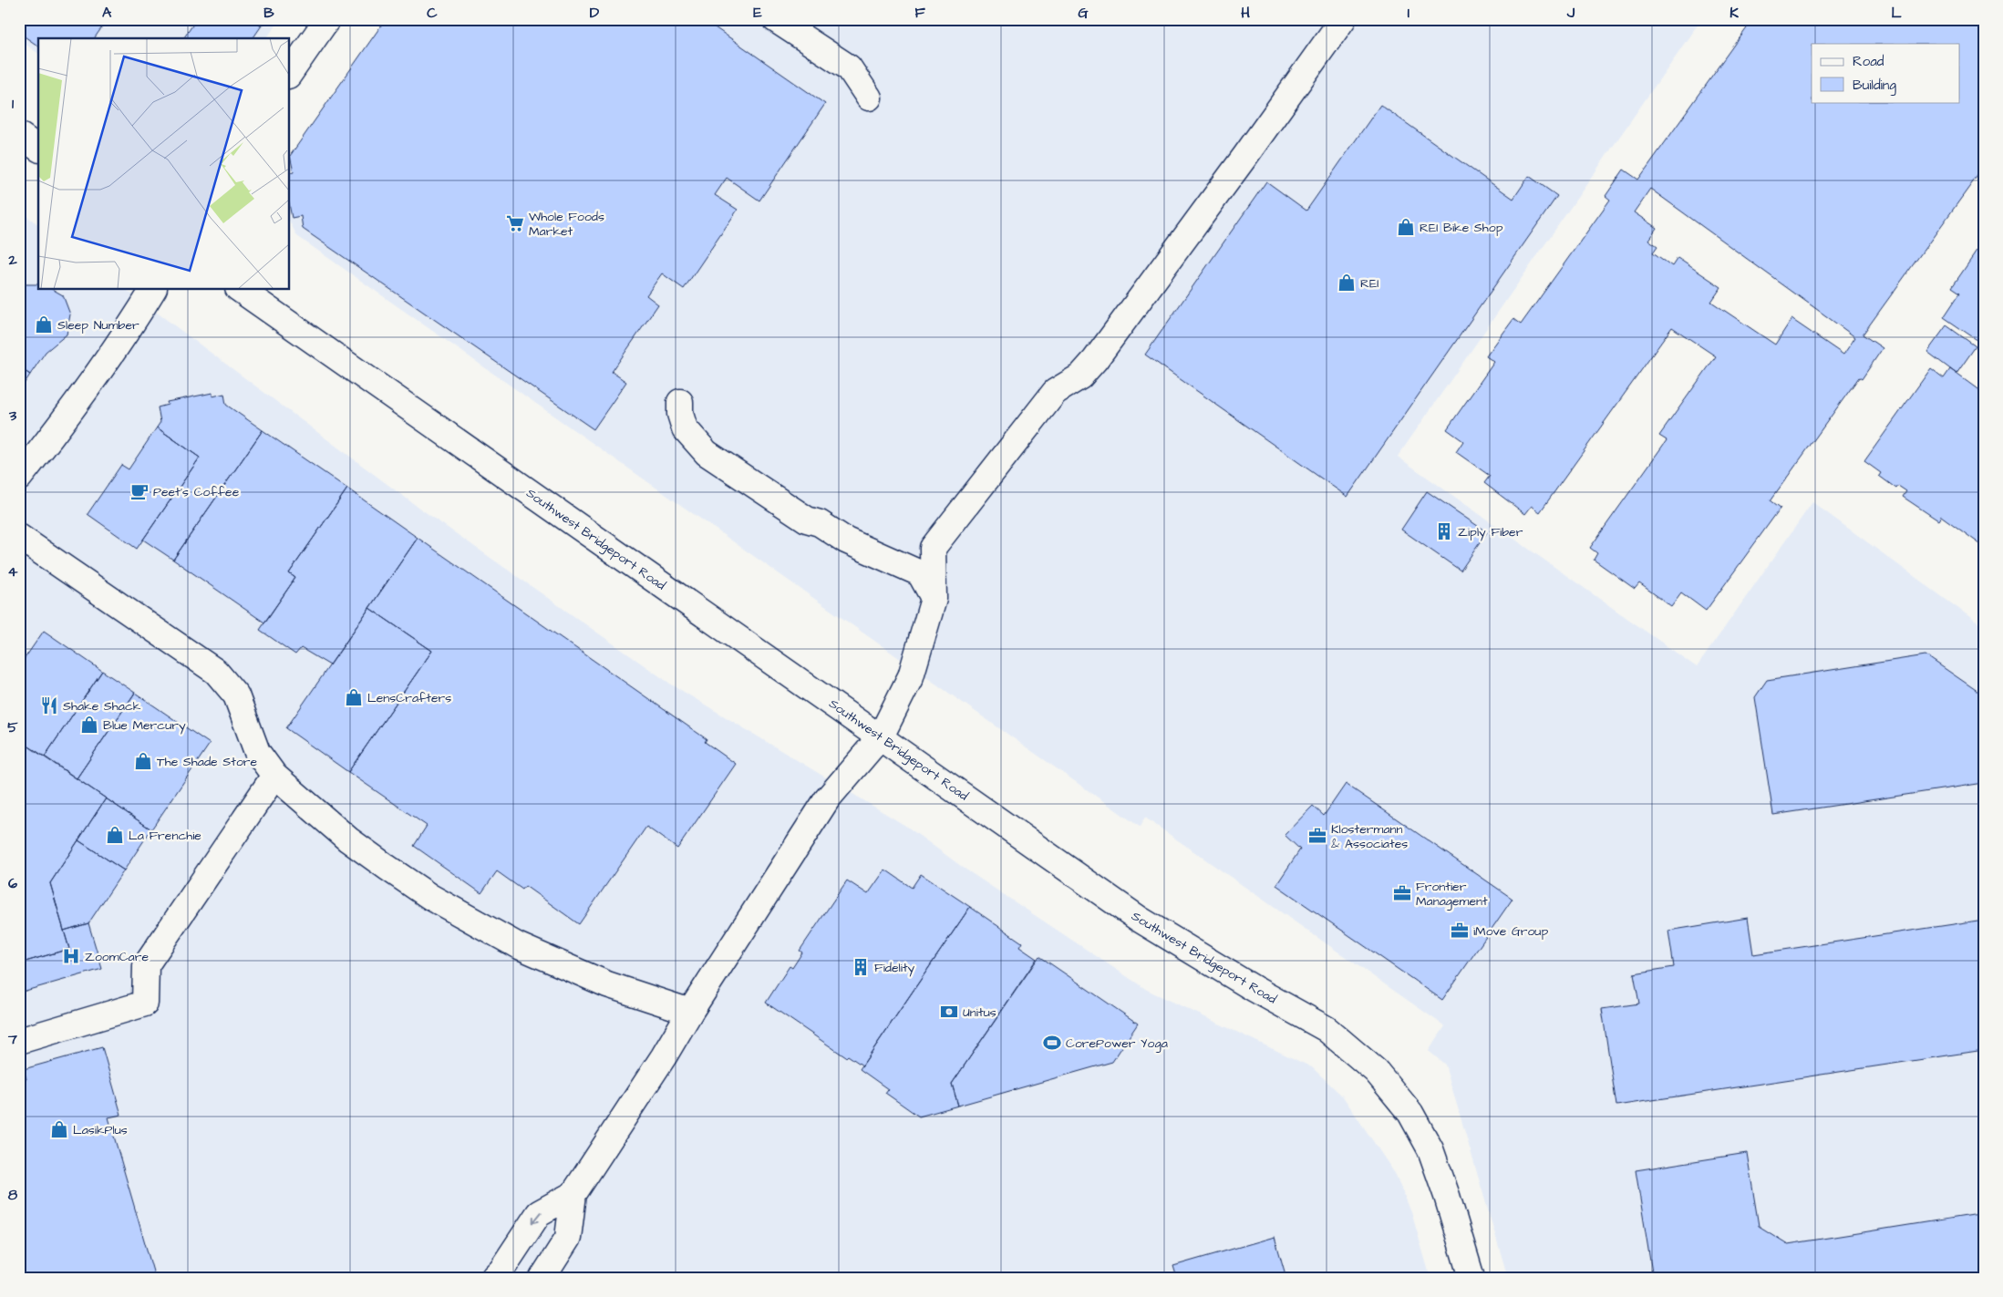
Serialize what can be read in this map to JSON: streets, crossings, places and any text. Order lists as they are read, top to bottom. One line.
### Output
{"streets":{"street":["Southwest Bridgeport Road"]},"places":{"supermarket":["Whole Foods Market"],"shop":["REI Bike Shop","REI","Sleep Number","LensCrafters","Blue Mercury","The Shade Store","La Frenchie","LasikPlus"],"cafe":["Peet's Coffee"],"building":["Ziply Fiber","Fidelity"],"restaurant":["Shake Shack"],"office":["Klostermann & Associates","Frontier Management","iMove Group"],"hospital":["ZoomCare"],"bank":["Unitus"],"sports":["CorePower Yoga"]},"legend":["Road","Building"],"grid":{"columns":["A","B","C","D","E","F","G","H","I","J","K","L"],"rows":["1","2","3","4","5","6","7","8"]}}
